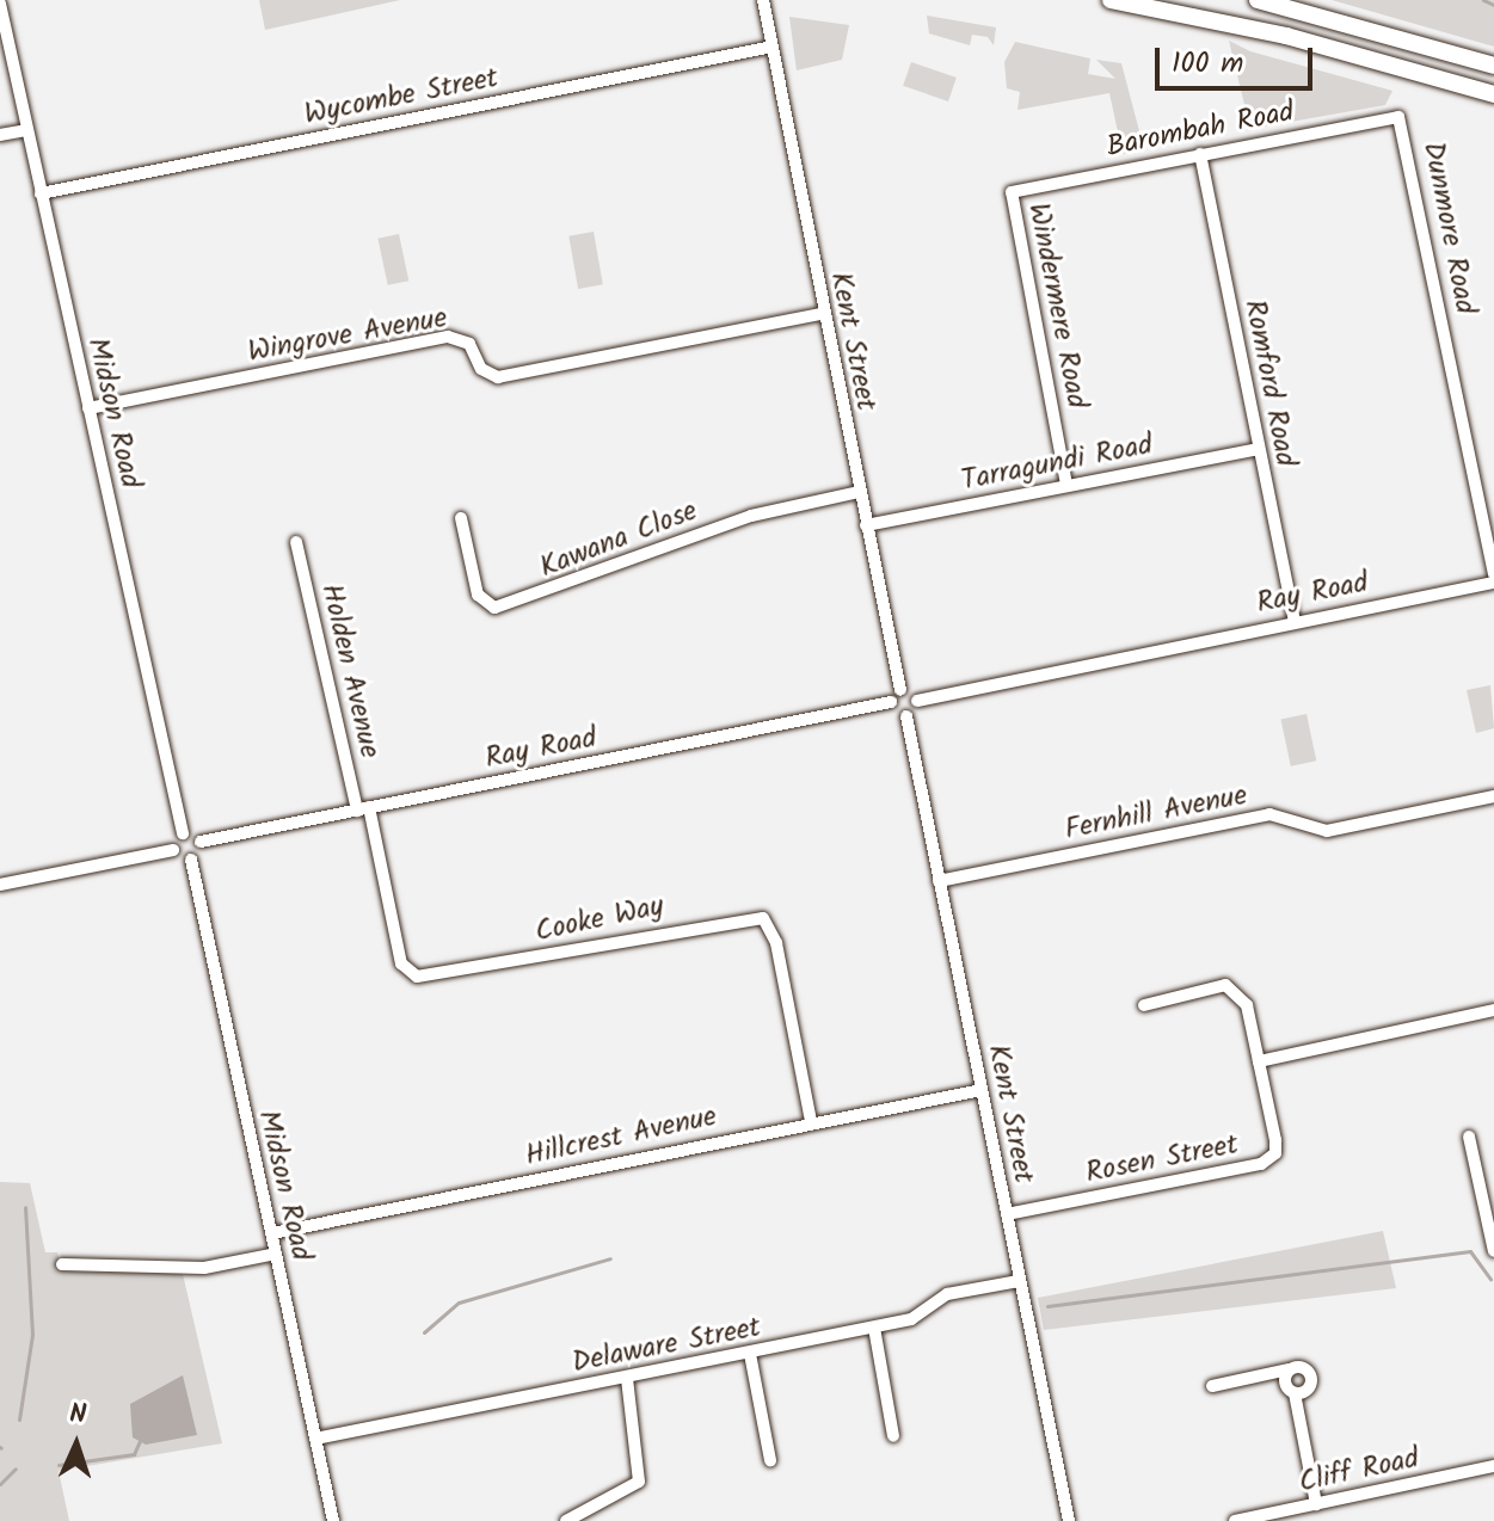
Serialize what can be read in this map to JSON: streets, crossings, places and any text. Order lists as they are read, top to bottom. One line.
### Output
{"streets":{"street":["Wycombe Street","Barombah Road","Dunmore Road","Windermere Road","Wingrove Avenue","Kent Street","Romford Road","Midson Road","Tarragundi Road","Kawana Close","Ray Road","Holden Avenue","Fernhill Avenue","Cooke Way","Hillcrest Avenue","Rosen Street","Delaware Street","Cliff Road"]},"crossings":[["Wycombe Street","Kent Street"],["Wycombe Street","Midson Road"],["Barombah Road","Dunmore Road"],["Barombah Road","Windermere Road"],["Barombah Road","Romford Road"],["Windermere Road","Tarragundi Road"],["Wingrove Avenue","Kent Street"],["Wingrove Avenue","Midson Road"],["Kent Street","Tarragundi Road"],["Kent Street","Kawana Close"],["Kent Street","Fernhill Avenue"],["Kent Street","Hillcrest Avenue"],["Kent Street","Rosen Street"],["Kent Street","Delaware Street"],["Romford Road","Tarragundi Road"],["Romford Road","Ray Road"],["Midson Road","Hillcrest Avenue"],["Midson Road","Delaware Street"],["Ray Road","Holden Avenue"],["Ray Road","Cooke Way"],["Holden Avenue","Cooke Way"],["Cooke Way","Hillcrest Avenue"]],"scale_bar":"100 m","north":"top"}
